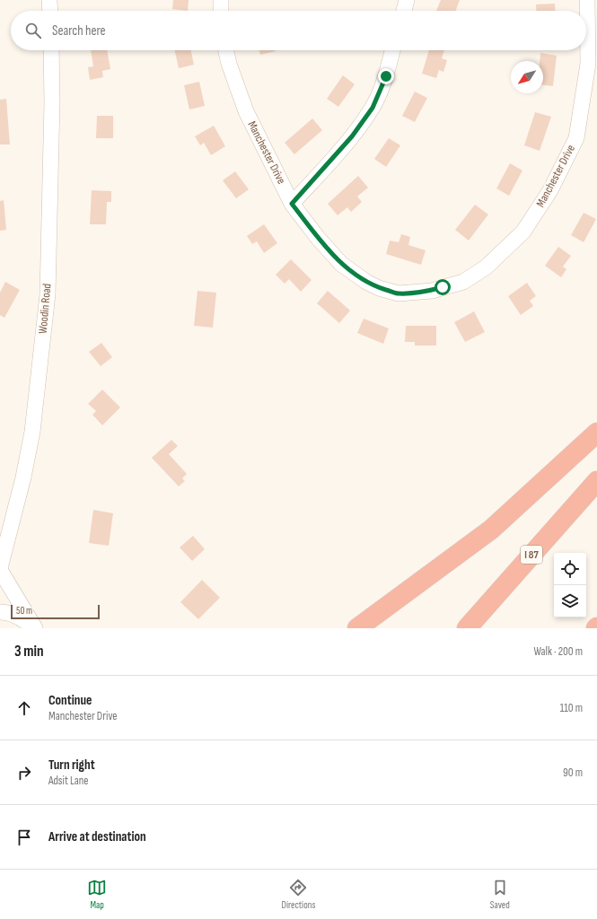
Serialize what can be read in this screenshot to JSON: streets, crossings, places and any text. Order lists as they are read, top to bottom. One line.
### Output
{"streets":{"highway":["I 87"],"street":["Manchester Drive","Woodin Road"]},"scale_bar":"50 m","north":"bottom left","page":{"search":"Search here","scale":"50 m","heading":["3 min","Walk · 200 m"],"list":[["Continue","Manchester Drive","110 m"],["Turn right","Adsit Lane","90 m"],"Arrive at destination"],"nav":["Map","Directions","Saved"]}}
